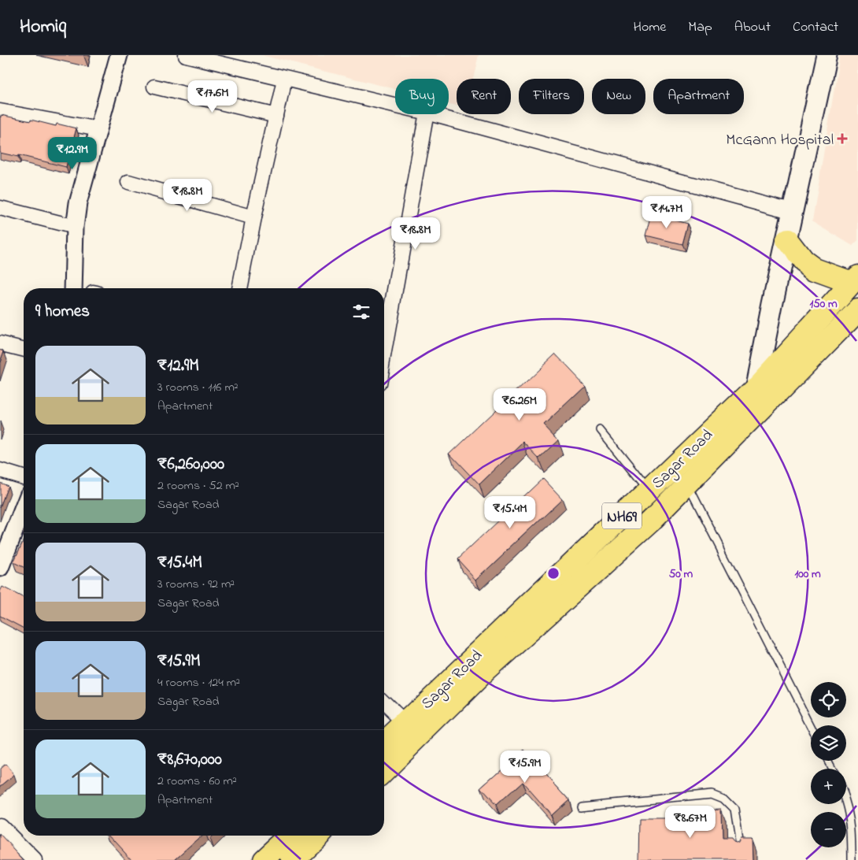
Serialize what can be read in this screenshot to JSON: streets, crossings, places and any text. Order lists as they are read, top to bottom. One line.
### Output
{"streets":{"highway":["Sagar Road","NH69"]},"places":{"health":["McGann Hospital"]},"page":{"header":"Homiq","nav":["Home","Map","About","Contact"],"chip":["Buy","Rent","Filters","New","Apartment"],"price":["₹17.6M","₹12.9M","₹18.8M","₹14.7M","₹18.8M","₹6.26M","₹15.4M","₹15.9M","₹8.67M"],"heading":"9 homes","list":[{"name":"₹12.9M","note":"3 rooms · 116 m² · Apartment"},{"name":"₹6,260,000","note":"2 rooms · 52 m² · Sagar Road"},{"name":"₹15.4M","note":"3 rooms · 92 m² · Sagar Road"},{"name":"₹15.9M","note":"4 rooms · 124 m² · Sagar Road"},{"name":"₹8,670,000","note":"2 rooms · 60 m² · Apartment"}],"map_buttons":["+","−"]},"rings":["150 m","50 m","100 m"]}
